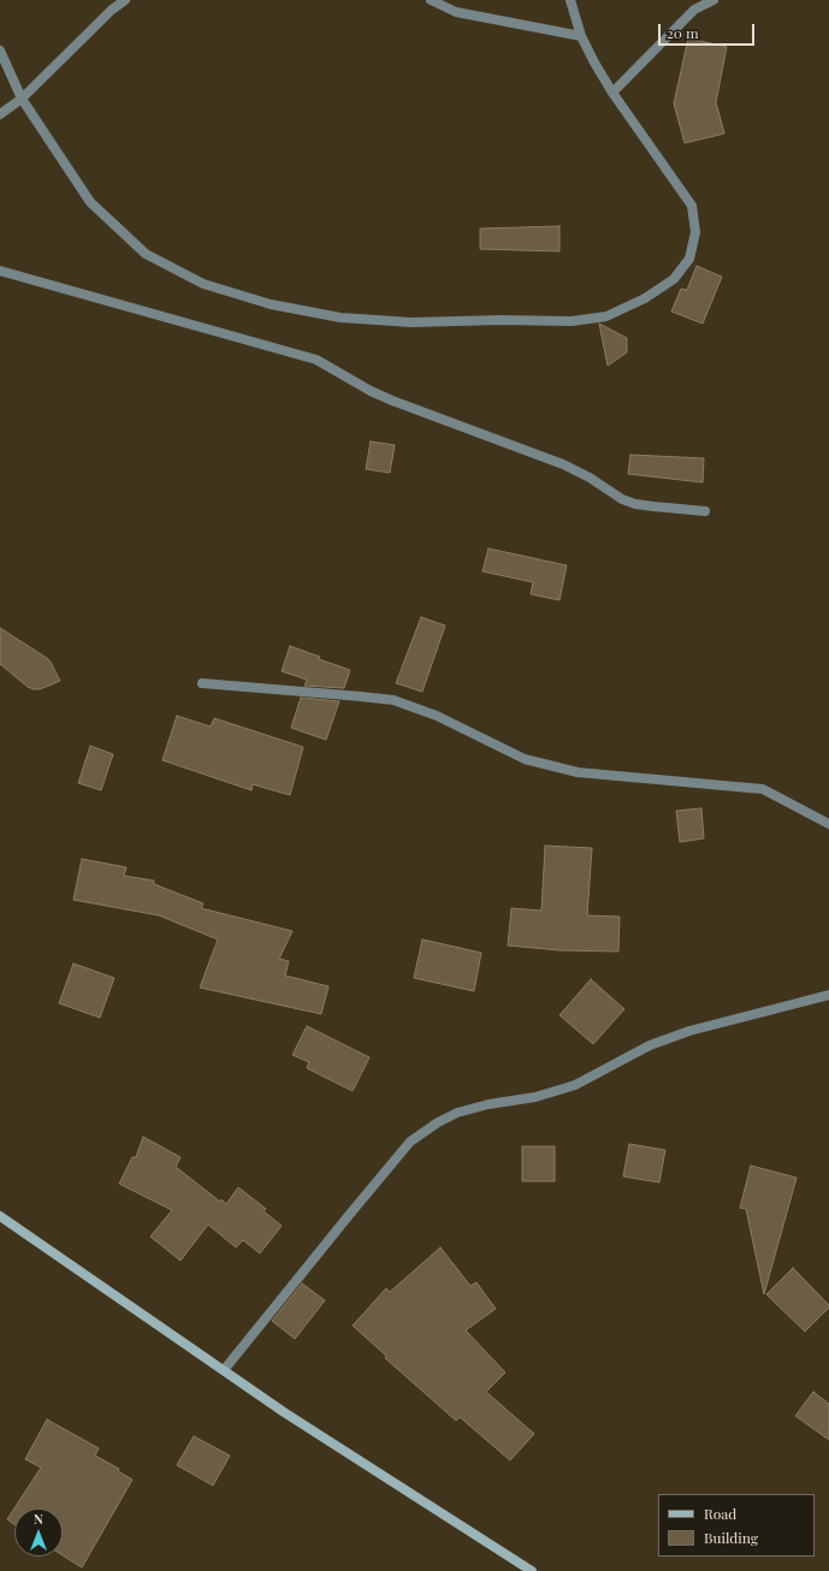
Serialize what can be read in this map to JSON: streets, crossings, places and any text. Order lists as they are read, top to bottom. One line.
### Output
{"legend":["Road","Building"],"scale_bar":"20 m","north":"top"}
